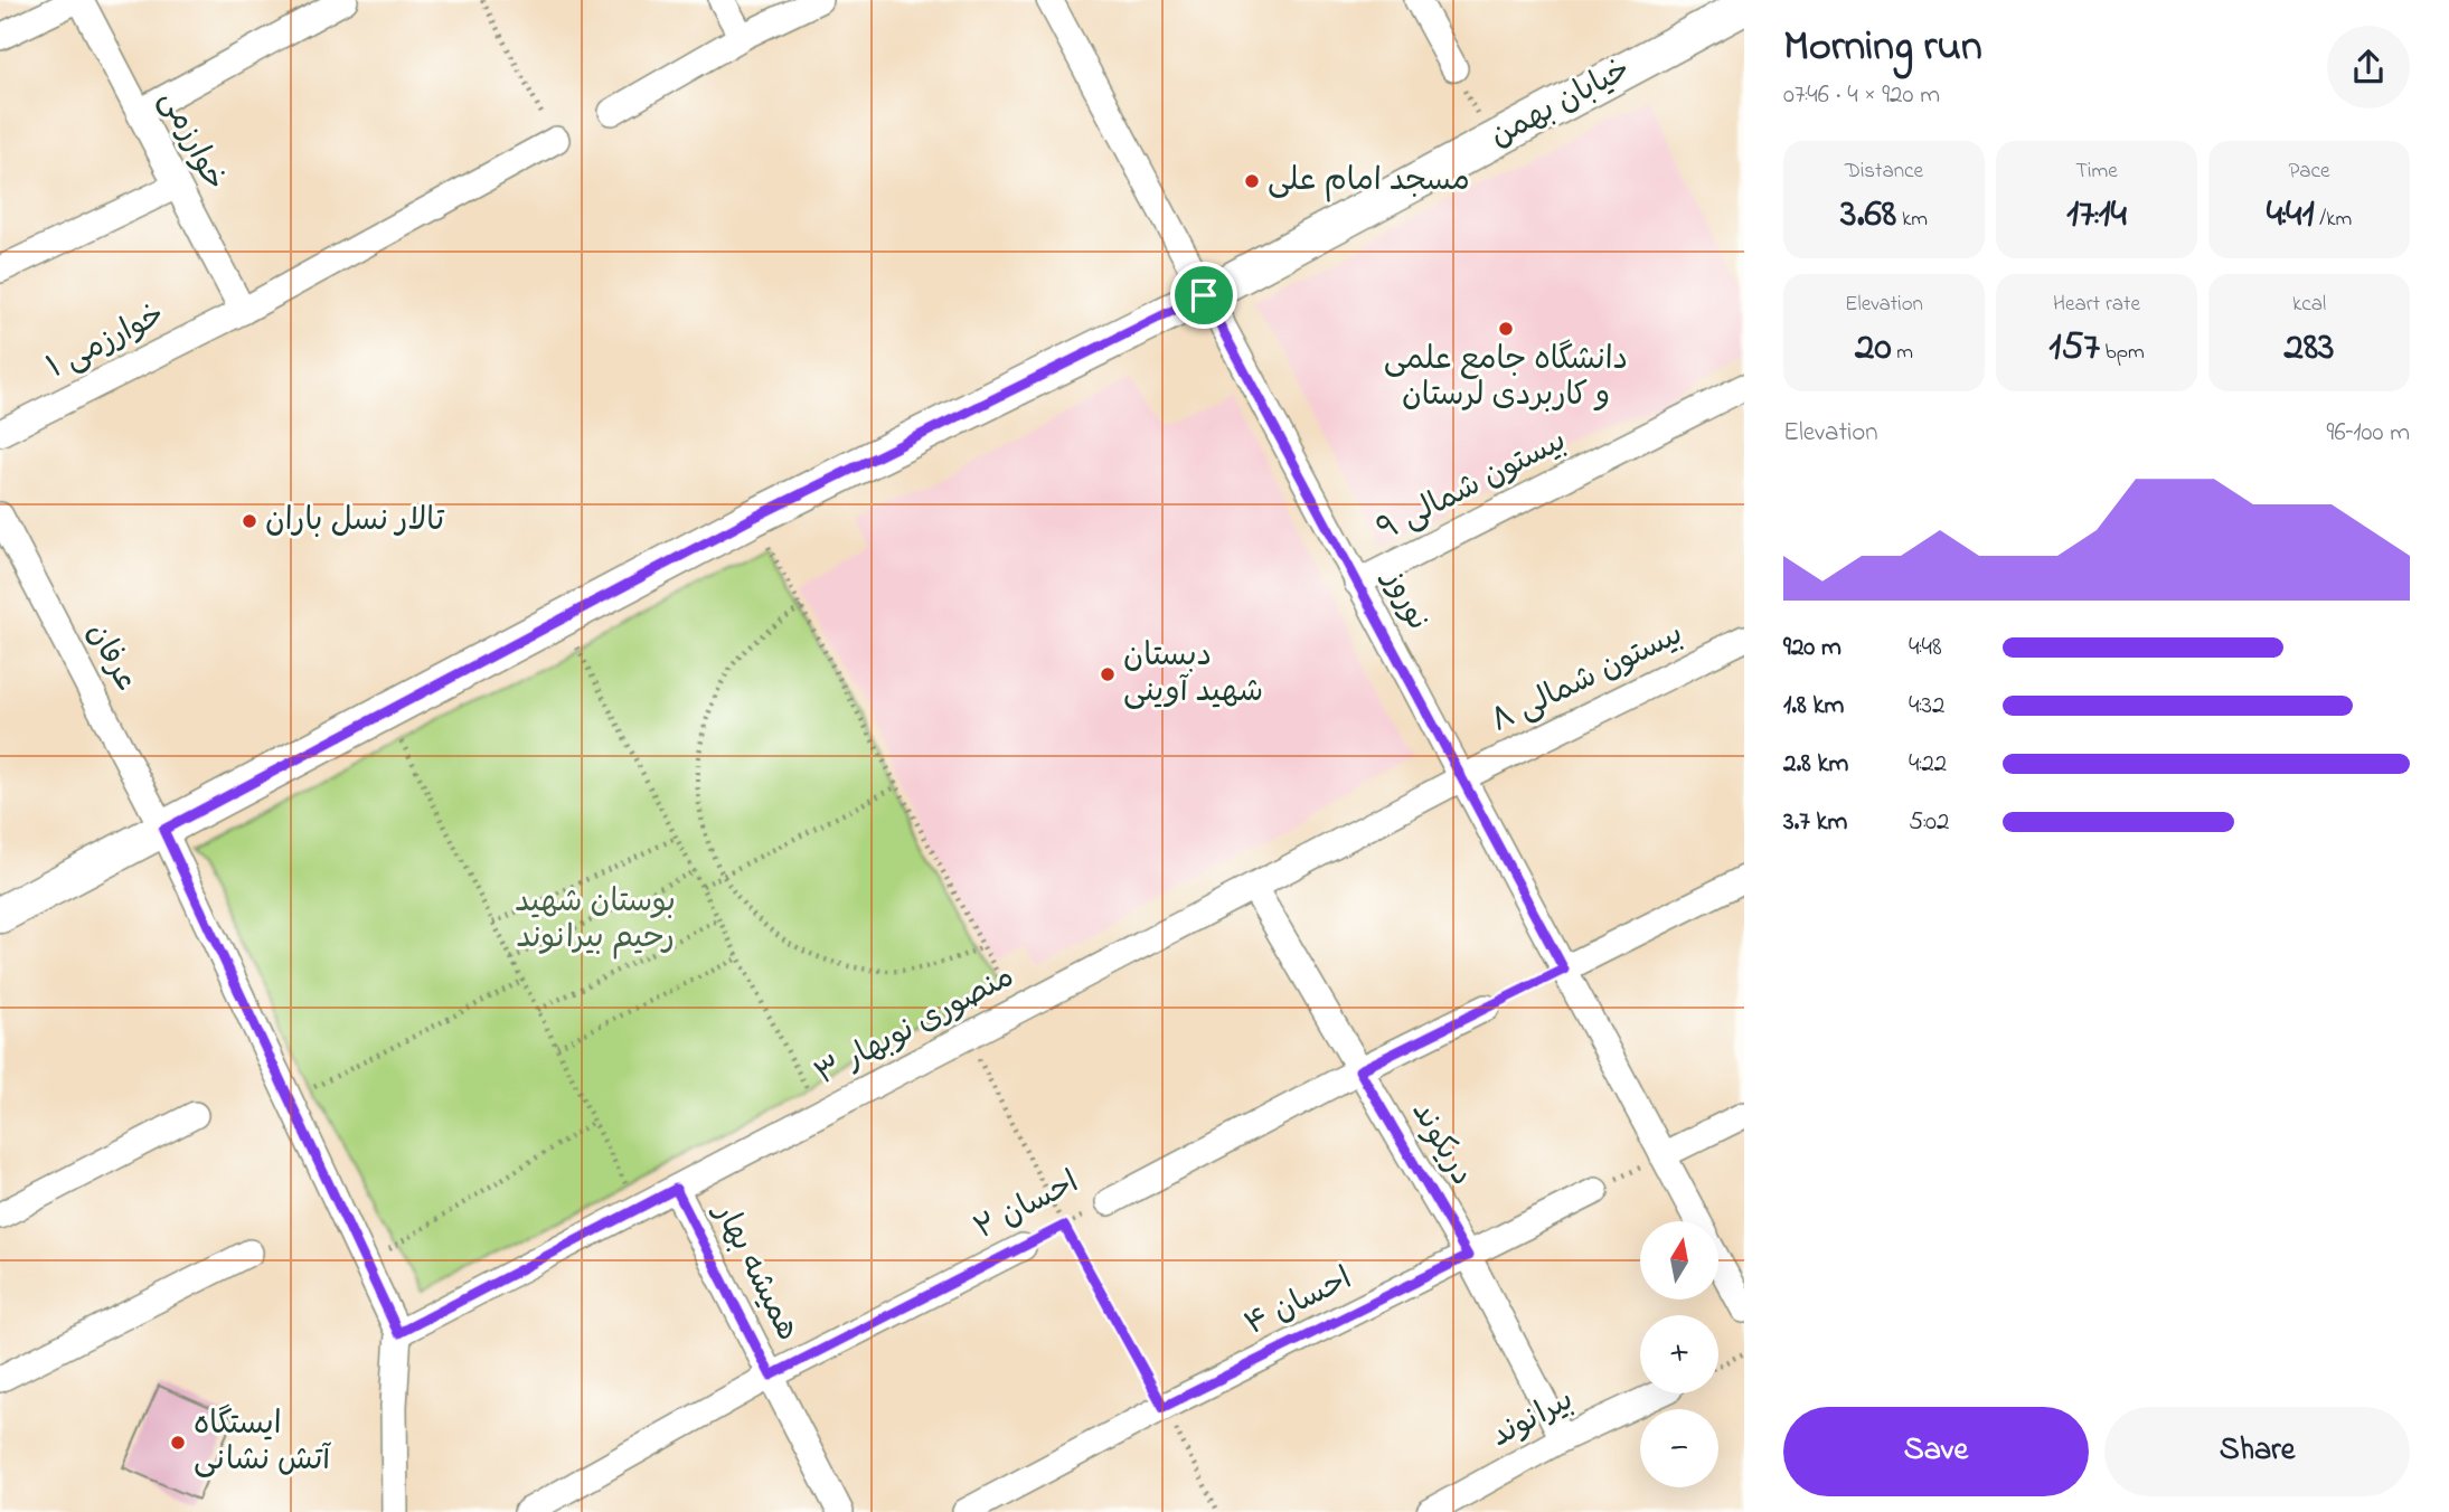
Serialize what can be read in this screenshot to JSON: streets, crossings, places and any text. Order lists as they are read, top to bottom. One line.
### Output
{"streets":{"street":["خیابان بهمن","خوارزمی","خوارزمی ۱","بیستون شمالی ۹","نوروز","عرفان","بیستون شمالی ۸","منصوری نوبهار ۳","دریکوند","احسان ۲","همیشه بهار","احسان ۴","بیرانوند"]},"crossings":[["خیابان بهمن","نوروز"],["خیابان بهمن","عرفان"],["خوارزمی","خوارزمی ۱"],["بیستون شمالی ۹","نوروز"],["نوروز","بیستون شمالی ۸"],["نوروز","منصوری نوبهار ۳"],["عرفان","منصوری نوبهار ۳"],["بیستون شمالی ۸","منصوری نوبهار ۳"],["منصوری نوبهار ۳","دریکوند"],["منصوری نوبهار ۳","همیشه بهار"],["دریکوند","احسان ۲"],["دریکوند","احسان ۴"],["دریکوند","بیرانوند"],["احسان ۲","همیشه بهار"]],"parks":["بوستان شهید رحیم بیرانوند"],"places":["مسجد امام علی","دانشگاه جامع علمی و کاربردی لرستان","تالار نسل باران","دبستان شهید آوینی","ایستگاه آتش نشانی"],"north":"top","page":{"heading":["Morning run","07:46 · 4 × 920 m"],"stats":[["Distance","3.68 km"],["Time","17:14"],["Pace","4:41 /km"],["Elevation","20 m"],["Heart rate","157 bpm"],["kcal","283"]],"chart":["Elevation","96–100 m"],"list":[{"name":"920 m","note":"4:48"},{"name":"1.8 km","note":"4:32"},{"name":"2.8 km","note":"4:22"},{"name":"3.7 km","note":"5:02"}],"map_buttons":["+","−"],"buttons":["Save","Share"]}}
